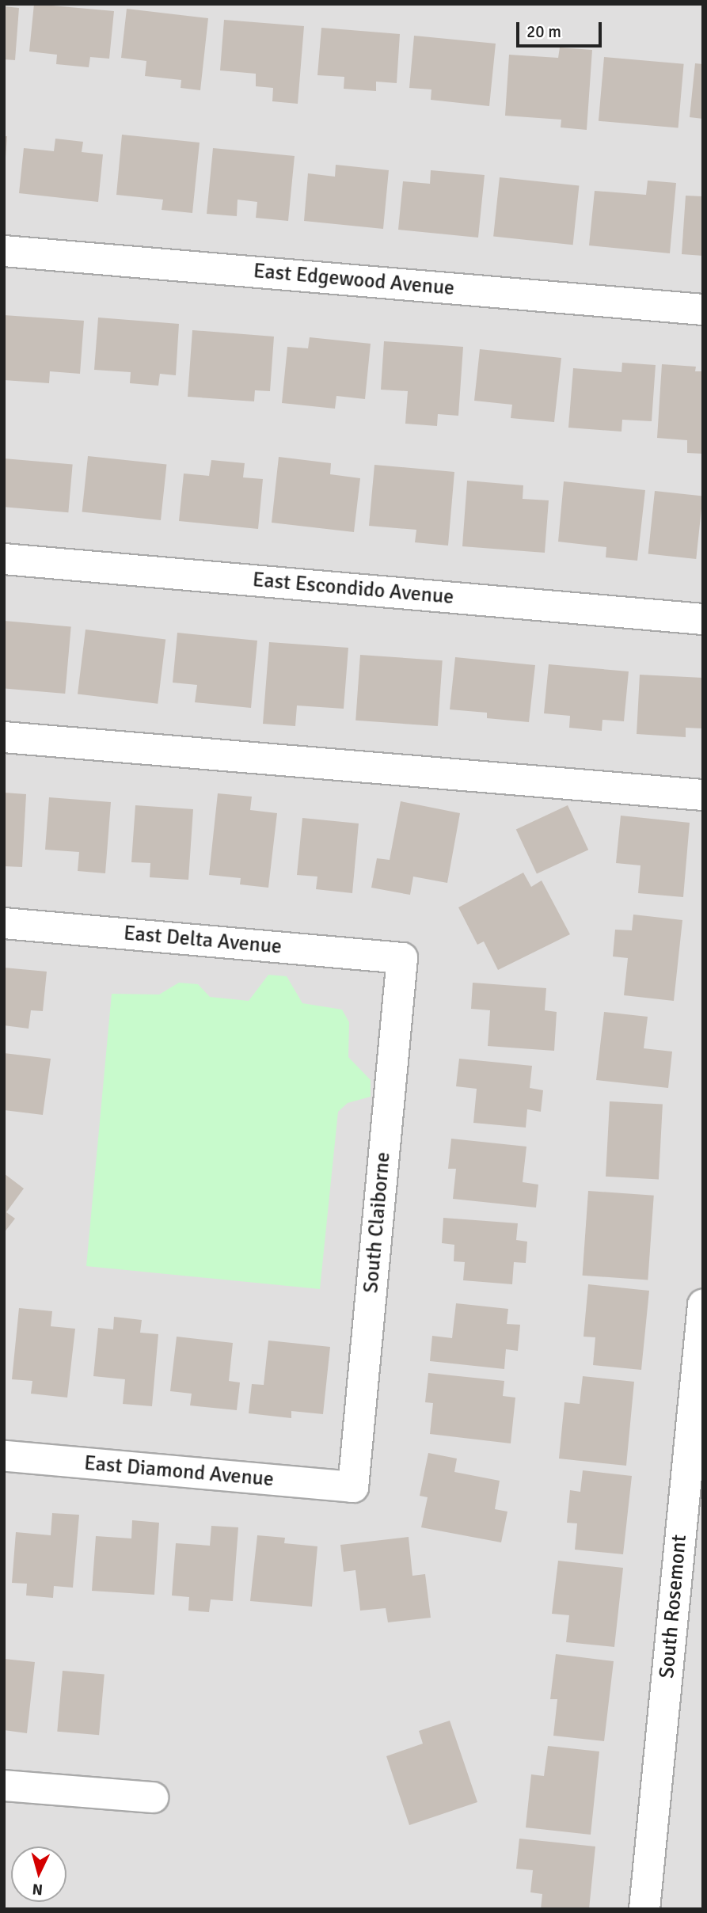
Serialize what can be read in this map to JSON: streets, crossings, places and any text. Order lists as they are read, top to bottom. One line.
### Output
{"streets":{"street":["East Edgewood Avenue","East Escondido Avenue","East Delta Avenue","South Claiborne","East Diamond Avenue","South Rosemont"]},"crossings":[["East Delta Avenue","South Claiborne"],["South Claiborne","East Diamond Avenue"]],"scale_bar":"20 m","north":"bottom"}
